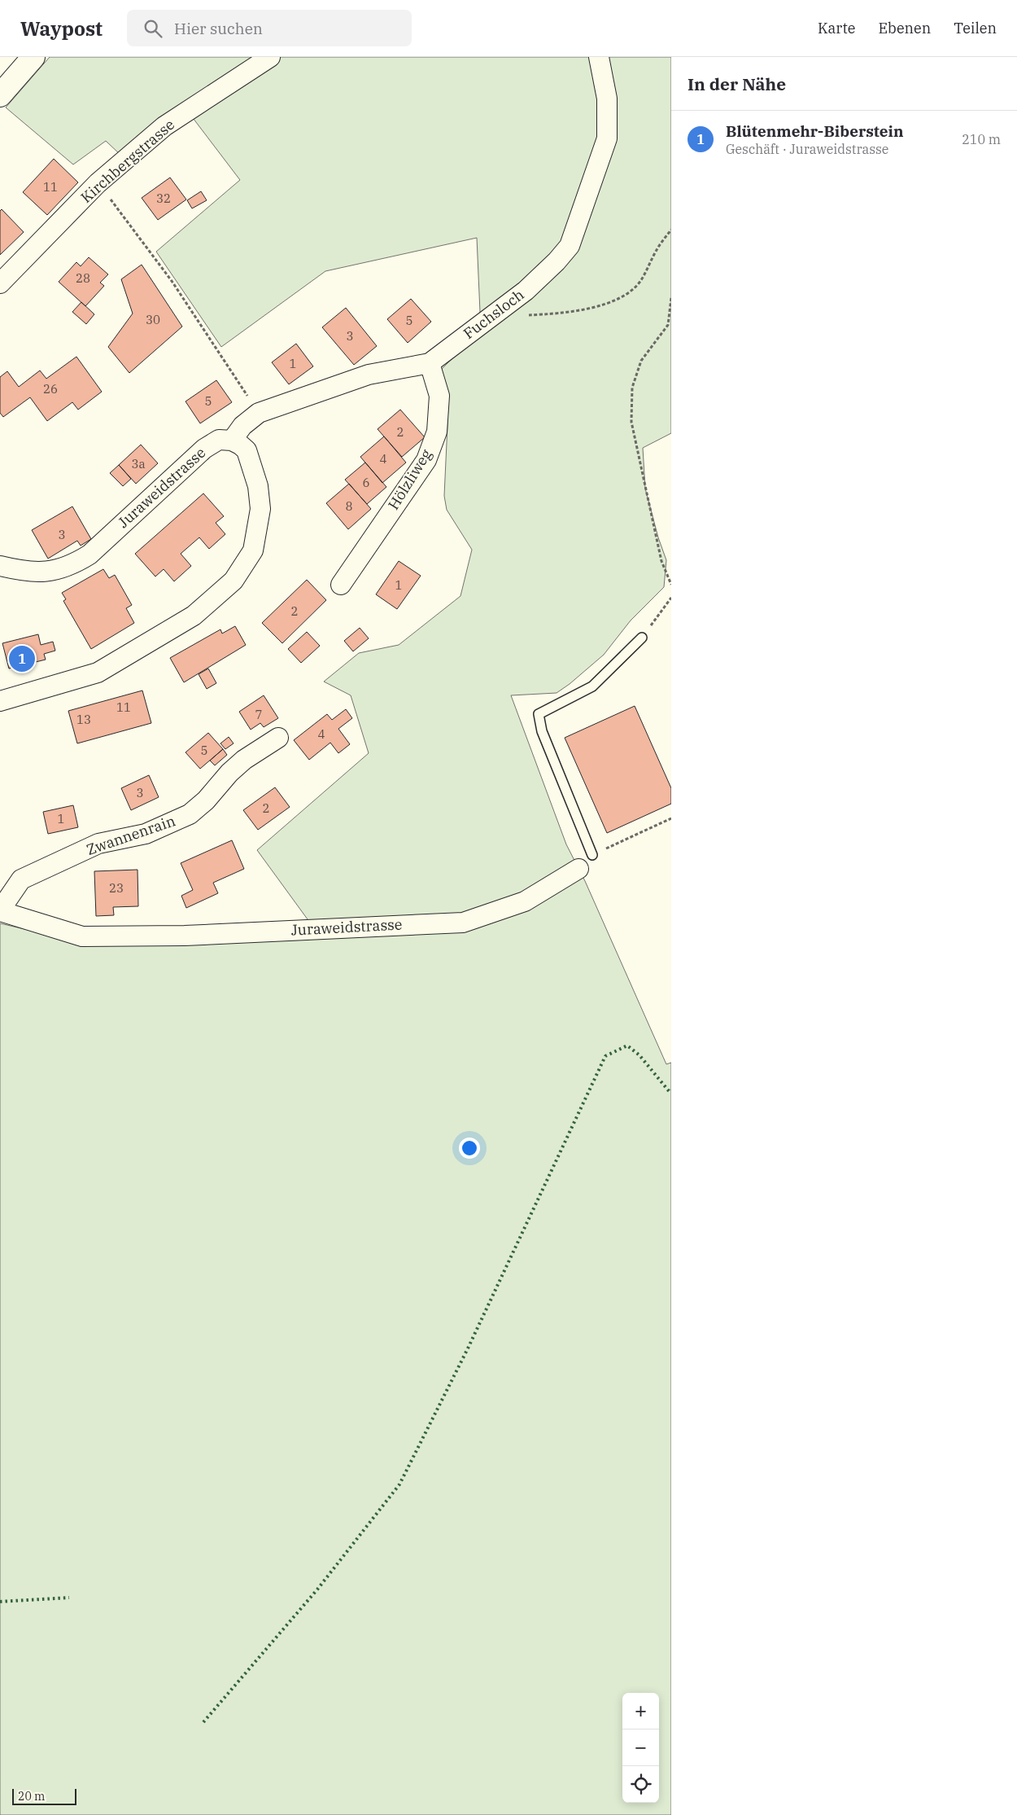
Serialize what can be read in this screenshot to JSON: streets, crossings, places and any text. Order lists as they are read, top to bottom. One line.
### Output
{"streets":{"street":["Kirchbergstrasse","Fuchsloch","Hölzliweg","Juraweidstrasse","Zwannenrain"]},"crossings":[["Fuchsloch","Hölzliweg"],["Fuchsloch","Juraweidstrasse"],["Juraweidstrasse","Zwannenrain"]],"house_numbers":["11","32","28","30","5","3","1","26","5","2","4","3a","6","8","3","1","2","11","7","13","4","5","3","2","1","23"],"scale_bar":"20 m","page":{"header":"Waypost","search":"Hier suchen","nav":["Karte","Ebenen","Teilen"],"heading":"In der Nähe","list":[{"mark":"1","name":"Blütenmehr-Biberstein","note":"Geschäft · Juraweidstrasse","value":"210 m"}],"pins":"1","map_buttons":["+","−"],"scale":"20 m"}}
